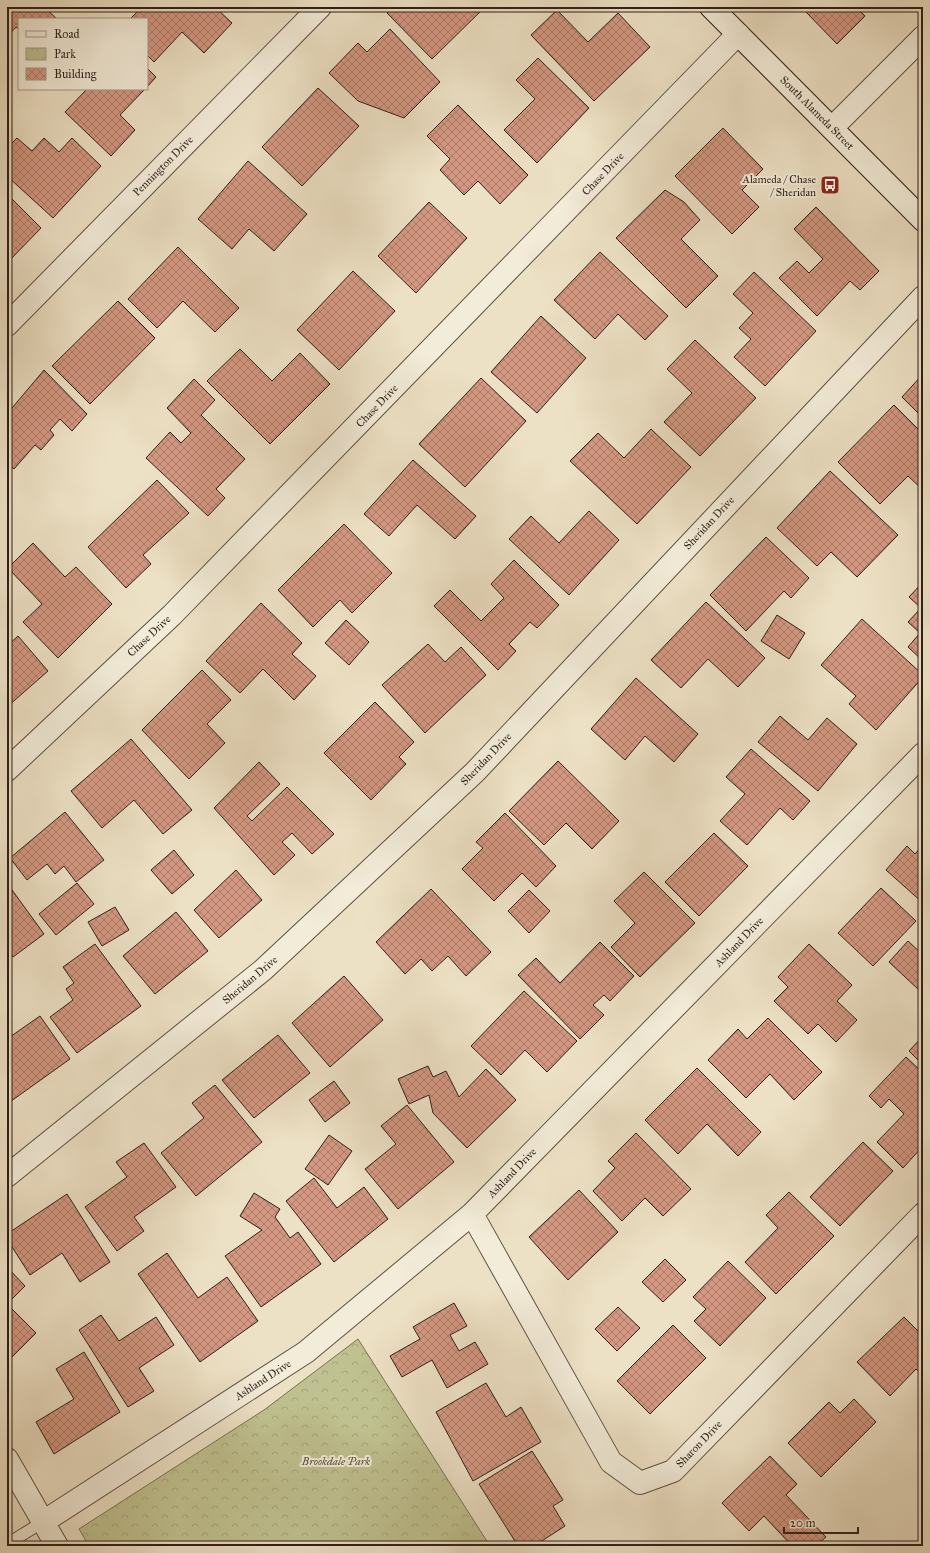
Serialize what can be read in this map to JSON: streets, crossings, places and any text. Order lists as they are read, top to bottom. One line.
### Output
{"streets":{"street":["South Alameda Street","Pennington Drive","Chase Drive","Sheridan Drive","Ashland Drive","Sharon Drive"]},"crossings":[["South Alameda Street","Chase Drive"],["Ashland Drive","Sharon Drive"]],"parks":["Brookdale Park"],"places":{"bus stop":["Alameda / Chase / Sheridan"]},"legend":["Road","Park","Building"],"scale_bar":"20 m"}
